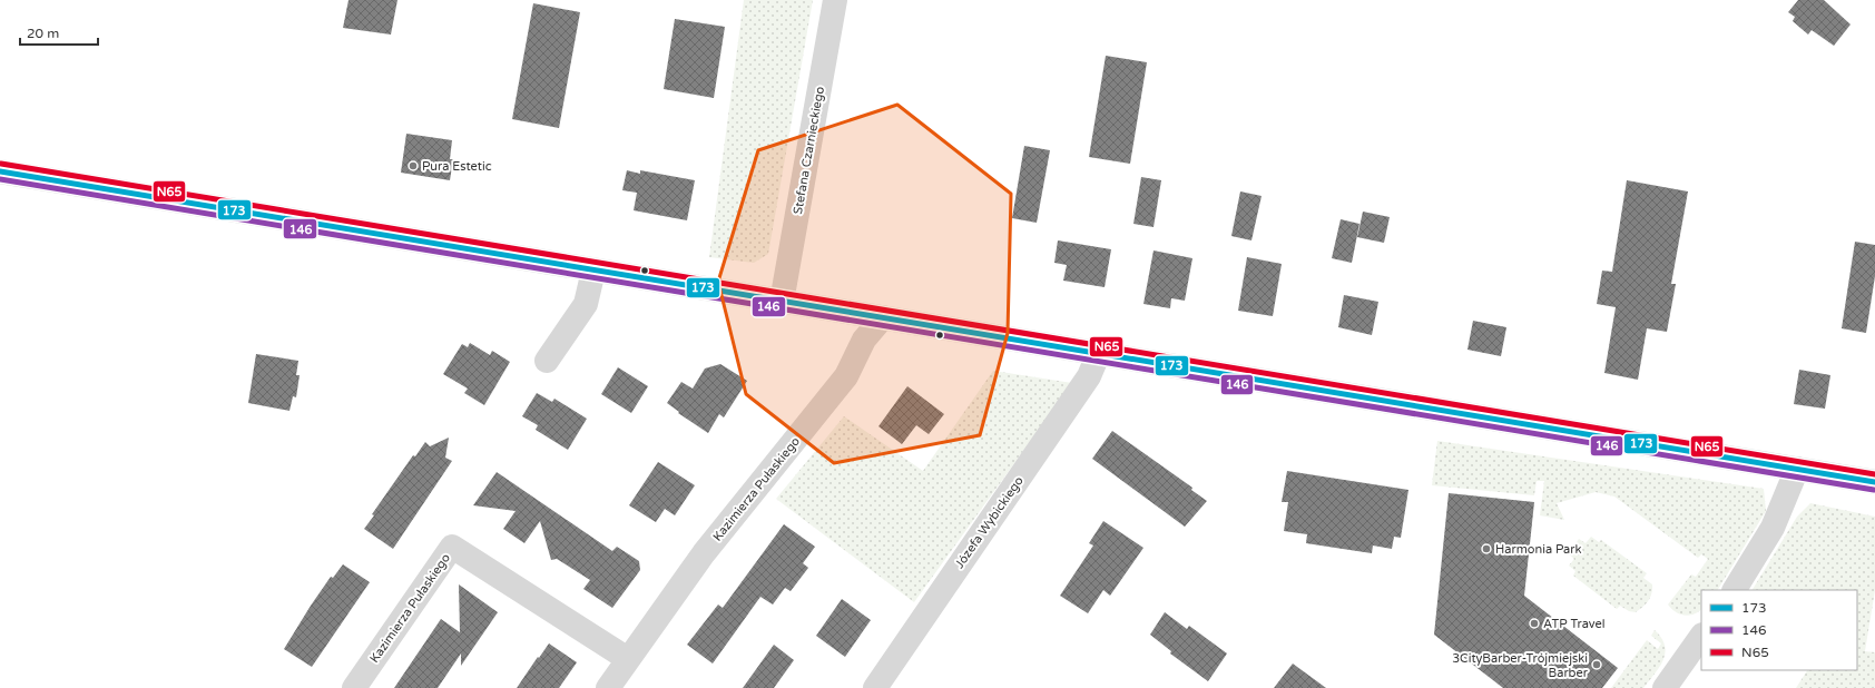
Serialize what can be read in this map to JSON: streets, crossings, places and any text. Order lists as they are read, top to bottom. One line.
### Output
{"streets":{"street":["Stefana Czarnieckiego","Kazimierza Pułaskiego","Józefa Wybickiego"]},"places":["Pura Estetic","Harmonia Park","ATP Travel","3CityBarber-Trójmiejski Barber"],"lines":["transit line N65","transit line 173","transit line 146"],"legend":["173","146","N65"],"scale_bar":"20 m"}
